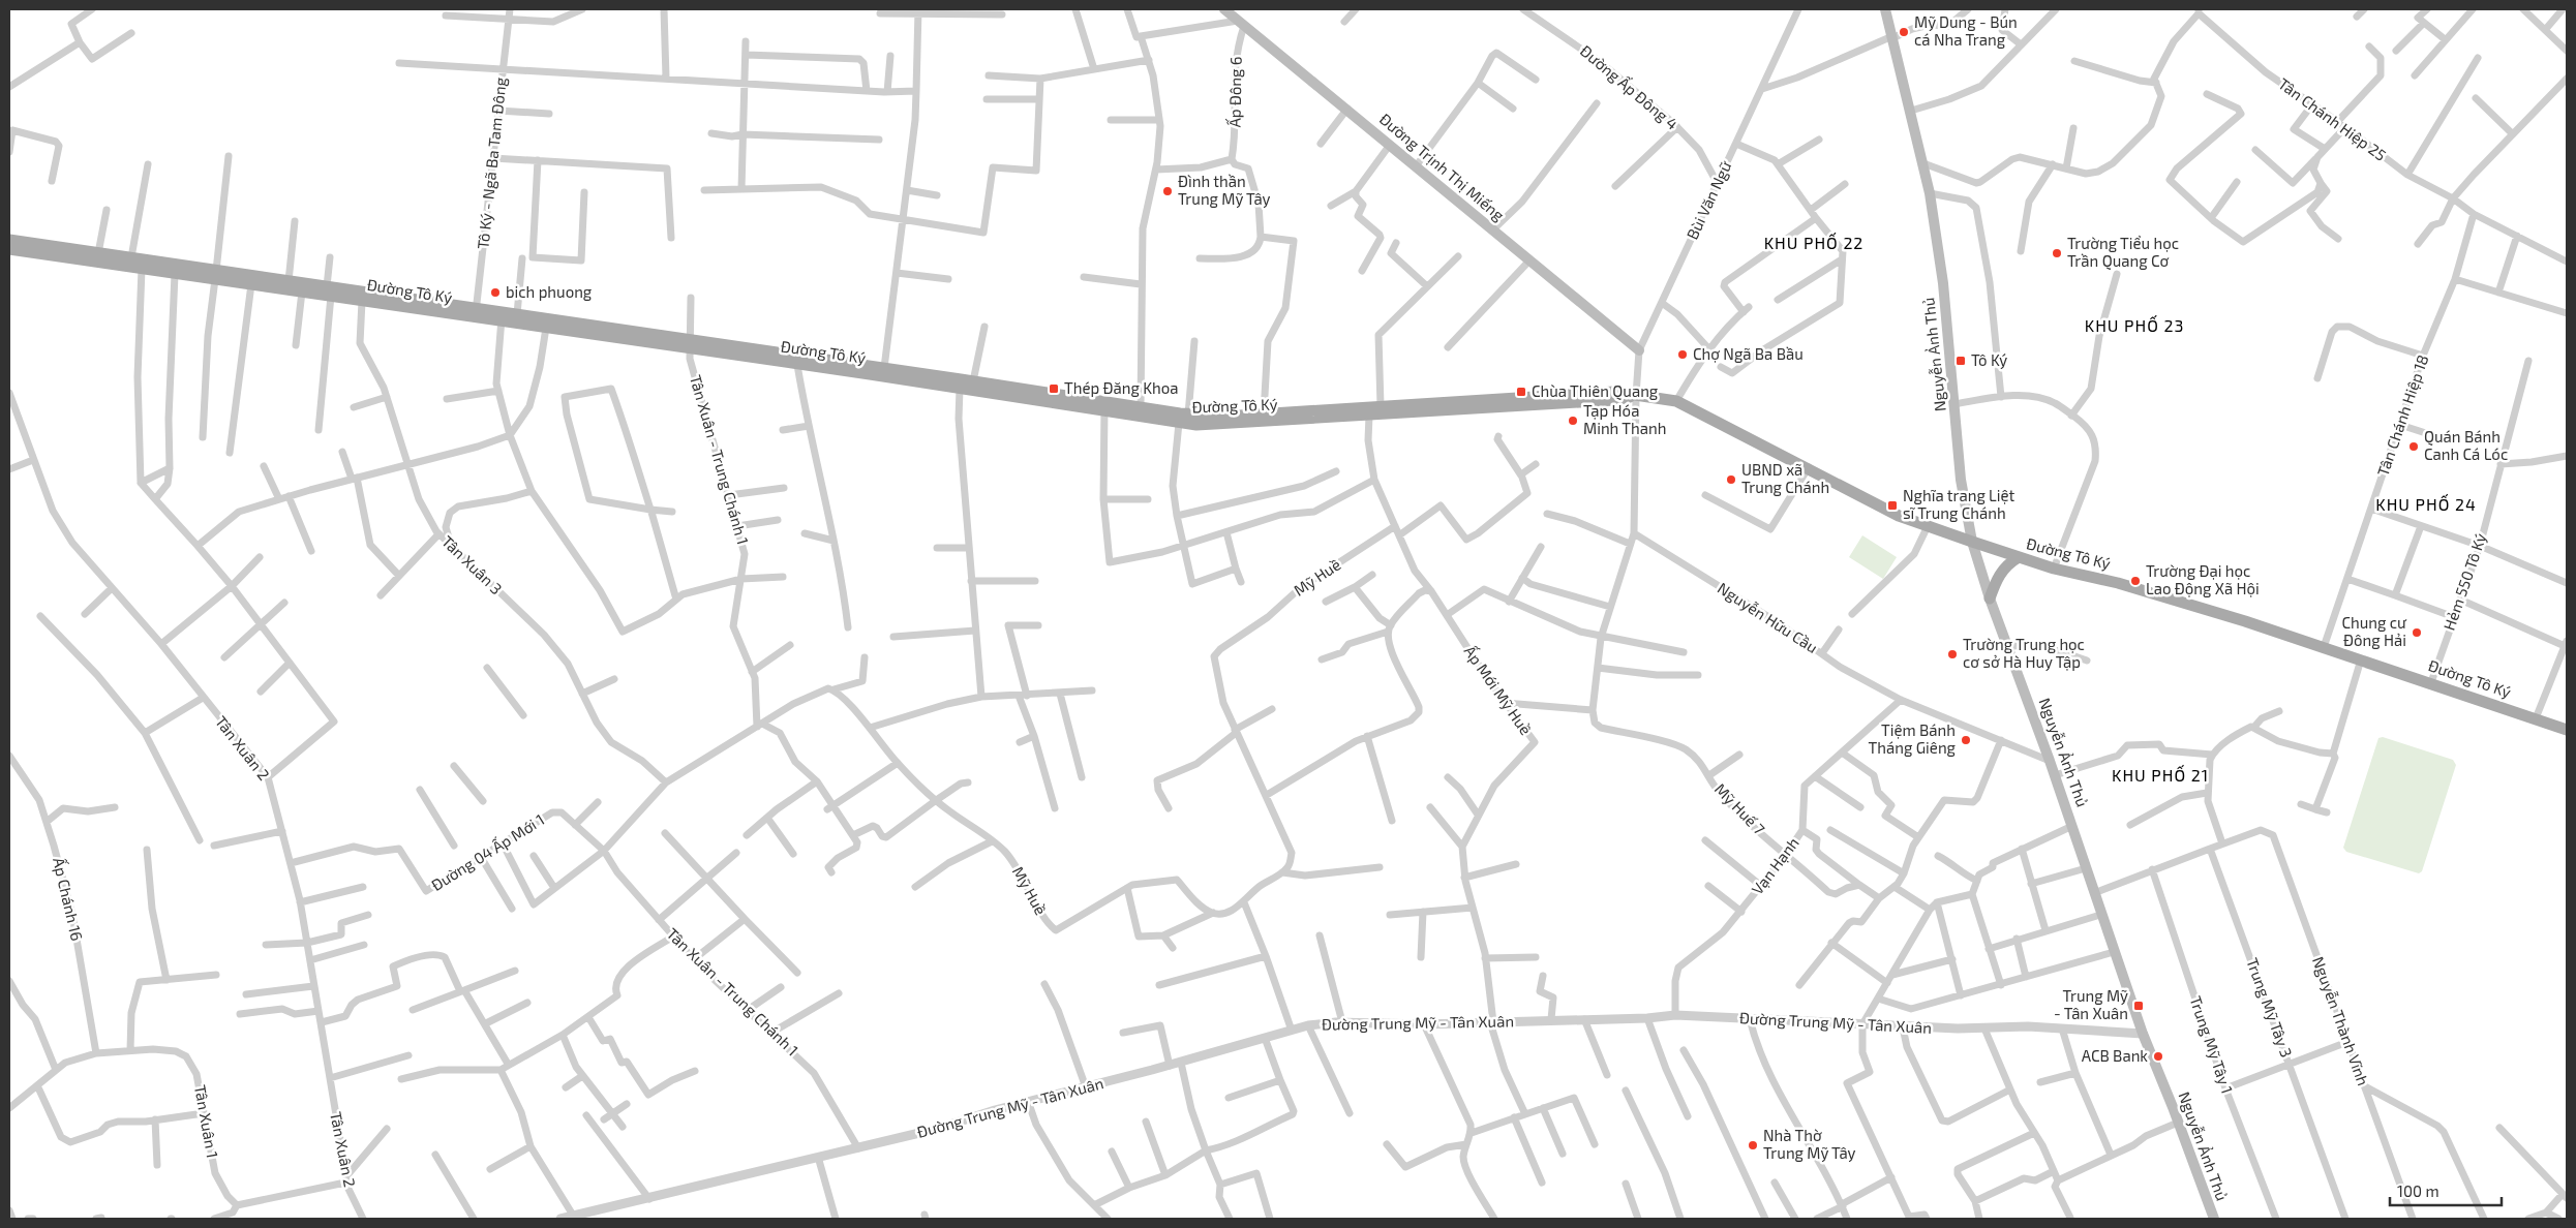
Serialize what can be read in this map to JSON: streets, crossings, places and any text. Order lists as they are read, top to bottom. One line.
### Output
{"streets":{"main road":["Đường Trịnh Thị Miếng","Đường Tô Ký","Nguyễn Ảnh Thủ"],"street":["Đường Ấp Đông 4","Ấp Đông 6","Tân Chánh Hiệp 25","Tô Ký - Ngã Ba Tam Đông","Bùi Văn Ngữ","Tân Chánh Hiệp 18","Tân Xuân - Trung Chánh 1","Tân Xuân 3","Mỹ Huề","Hẻm 550 Tô Ký","Nguyễn Hữu Cầu","Ấp Mới Mỹ Huề","Tân Xuân 2","Mỹ Huế 7","Đường 04 Ấp Mới 1","Vạn Hạnh","Ấp Chánh 16","Trung Mỹ Tây 3","Nguyễn Thành Vĩnh","Đường Trung Mỹ - Tân Xuân","Trung Mỹ Tây 1","Tân Xuân 1"]},"crossings":[["Đường Ấp Đông 4","Bùi Văn Ngữ"],["Ấp Đông 6","Đường Trịnh Thị Miếng"],["Tân Chánh Hiệp 25","Tân Chánh Hiệp 18"],["Tô Ký - Ngã Ba Tam Đông","Đường Tô Ký"],["Đường Trịnh Thị Miếng","Bùi Văn Ngữ"],["Bùi Văn Ngữ","Đường Tô Ký"],["Bùi Văn Ngữ","Nguyễn Hữu Cầu"],["Đường Tô Ký","Nguyễn Ảnh Thủ"],["Đường Tô Ký","Tân Chánh Hiệp 18"],["Đường Tô Ký","Tân Xuân - Trung Chánh 1"],["Đường Tô Ký","Tân Xuân 3"],["Đường Tô Ký","Hẻm 550 Tô Ký"],["Đường Tô Ký","Ấp Mới Mỹ Huề"],["Nguyễn Ảnh Thủ","Nguyễn Hữu Cầu"],["Nguyễn Ảnh Thủ","Đường Trung Mỹ - Tân Xuân"],["Tân Xuân - Trung Chánh 1","Đường 04 Ấp Mới 1"],["Tân Xuân - Trung Chánh 1","Đường Trung Mỹ - Tân Xuân"],["Mỹ Huề","Ấp Mới Mỹ Huề"],["Nguyễn Hữu Cầu","Vạn Hạnh"],["Ấp Mới Mỹ Huề","Đường Trung Mỹ - Tân Xuân"],["Tân Xuân 2","Đường 04 Ấp Mới 1"],["Mỹ Huế 7","Vạn Hạnh"],["Vạn Hạnh","Đường Trung Mỹ - Tân Xuân"],["Ấp Chánh 16","Tân Xuân 1"]],"districts":["KHU PHỐ 22","KHU PHỐ 23","KHU PHỐ 24","KHU PHỐ 21"],"places":{"other":["Mỹ Dung - Bún cá Nha Trang","Đình thần Trung Mỹ Tây","Trường Tiểu học Trần Quang Cơ","bich phuong","Chợ Ngã Ba Bầu","Tạp Hóa Minh Thanh","Quán Bánh Canh Cá Lóc","UBND xã Trung Chánh","Trường Đại học Lao Động Xã Hội","Chung cư Đông Hải","Trường Trung học cơ sở Hà Huy Tập","Tiệm Bánh Tháng Giêng","ACB Bank","Nhà Thờ Trung Mỹ Tây"],"transit":["Tô Ký","Thép Đăng Khoa","Chùa Thiên Quang","Nghĩa trang Liệt sĩ Trung Chánh","Trung Mỹ - Tân Xuân"]},"scale_bar":"100 m"}
